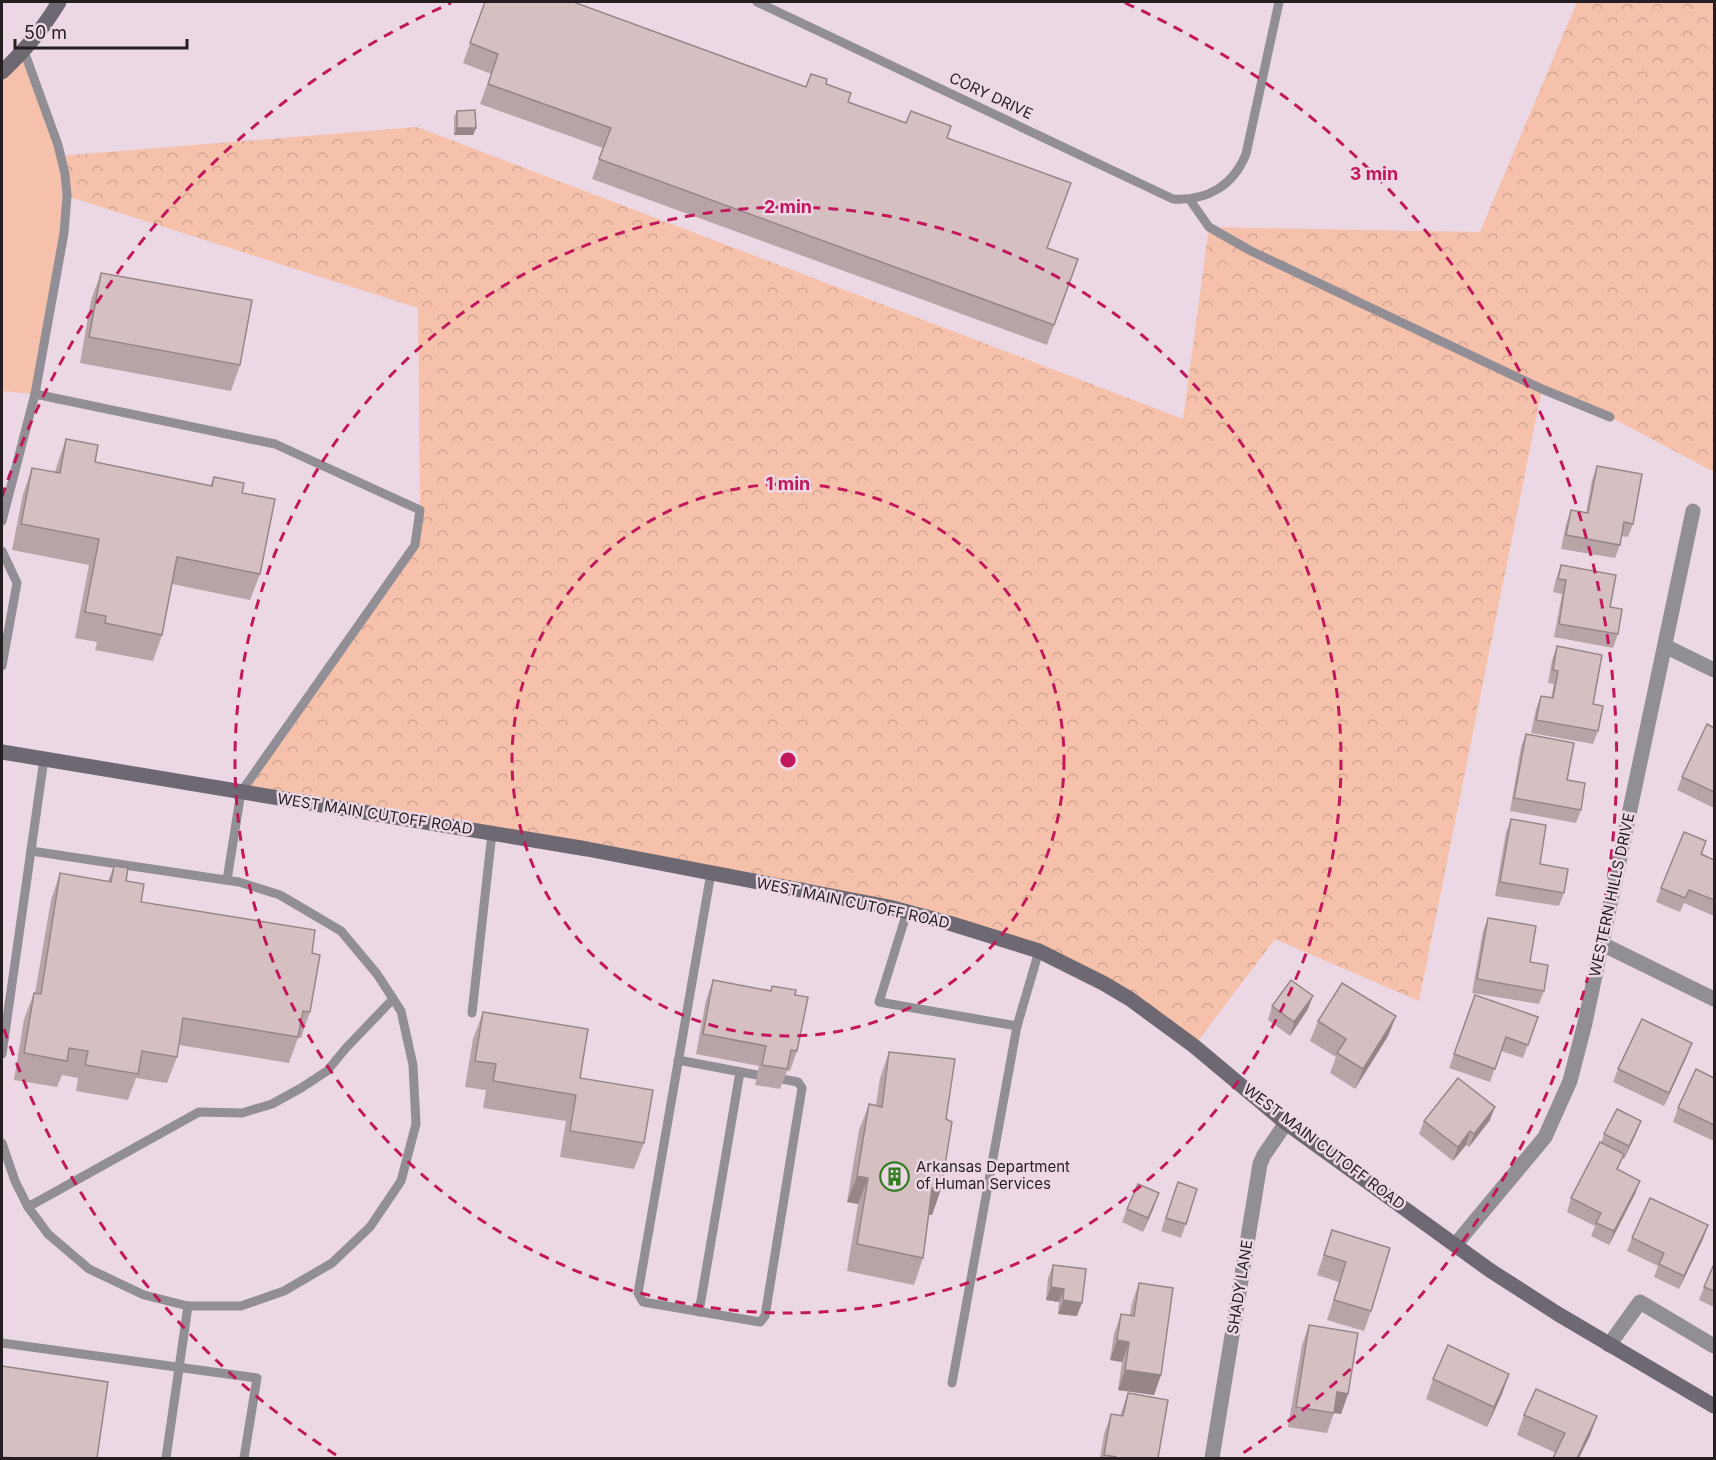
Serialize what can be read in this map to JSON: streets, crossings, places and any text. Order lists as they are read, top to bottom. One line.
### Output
{"streets":{"main road":["WEST MAIN CUTOFF ROAD"],"street":["WESTERN HILLS DRIVE","SHADY LANE"],"lane":["CORY DRIVE"]},"crossings":[["WEST MAIN CUTOFF ROAD","WESTERN HILLS DRIVE"],["WEST MAIN CUTOFF ROAD","SHADY LANE"]],"places":{"building":["Arkansas Department of Human Services"]},"scale_bar":"50 m","rings":["3 min","2 min","1 min"]}
